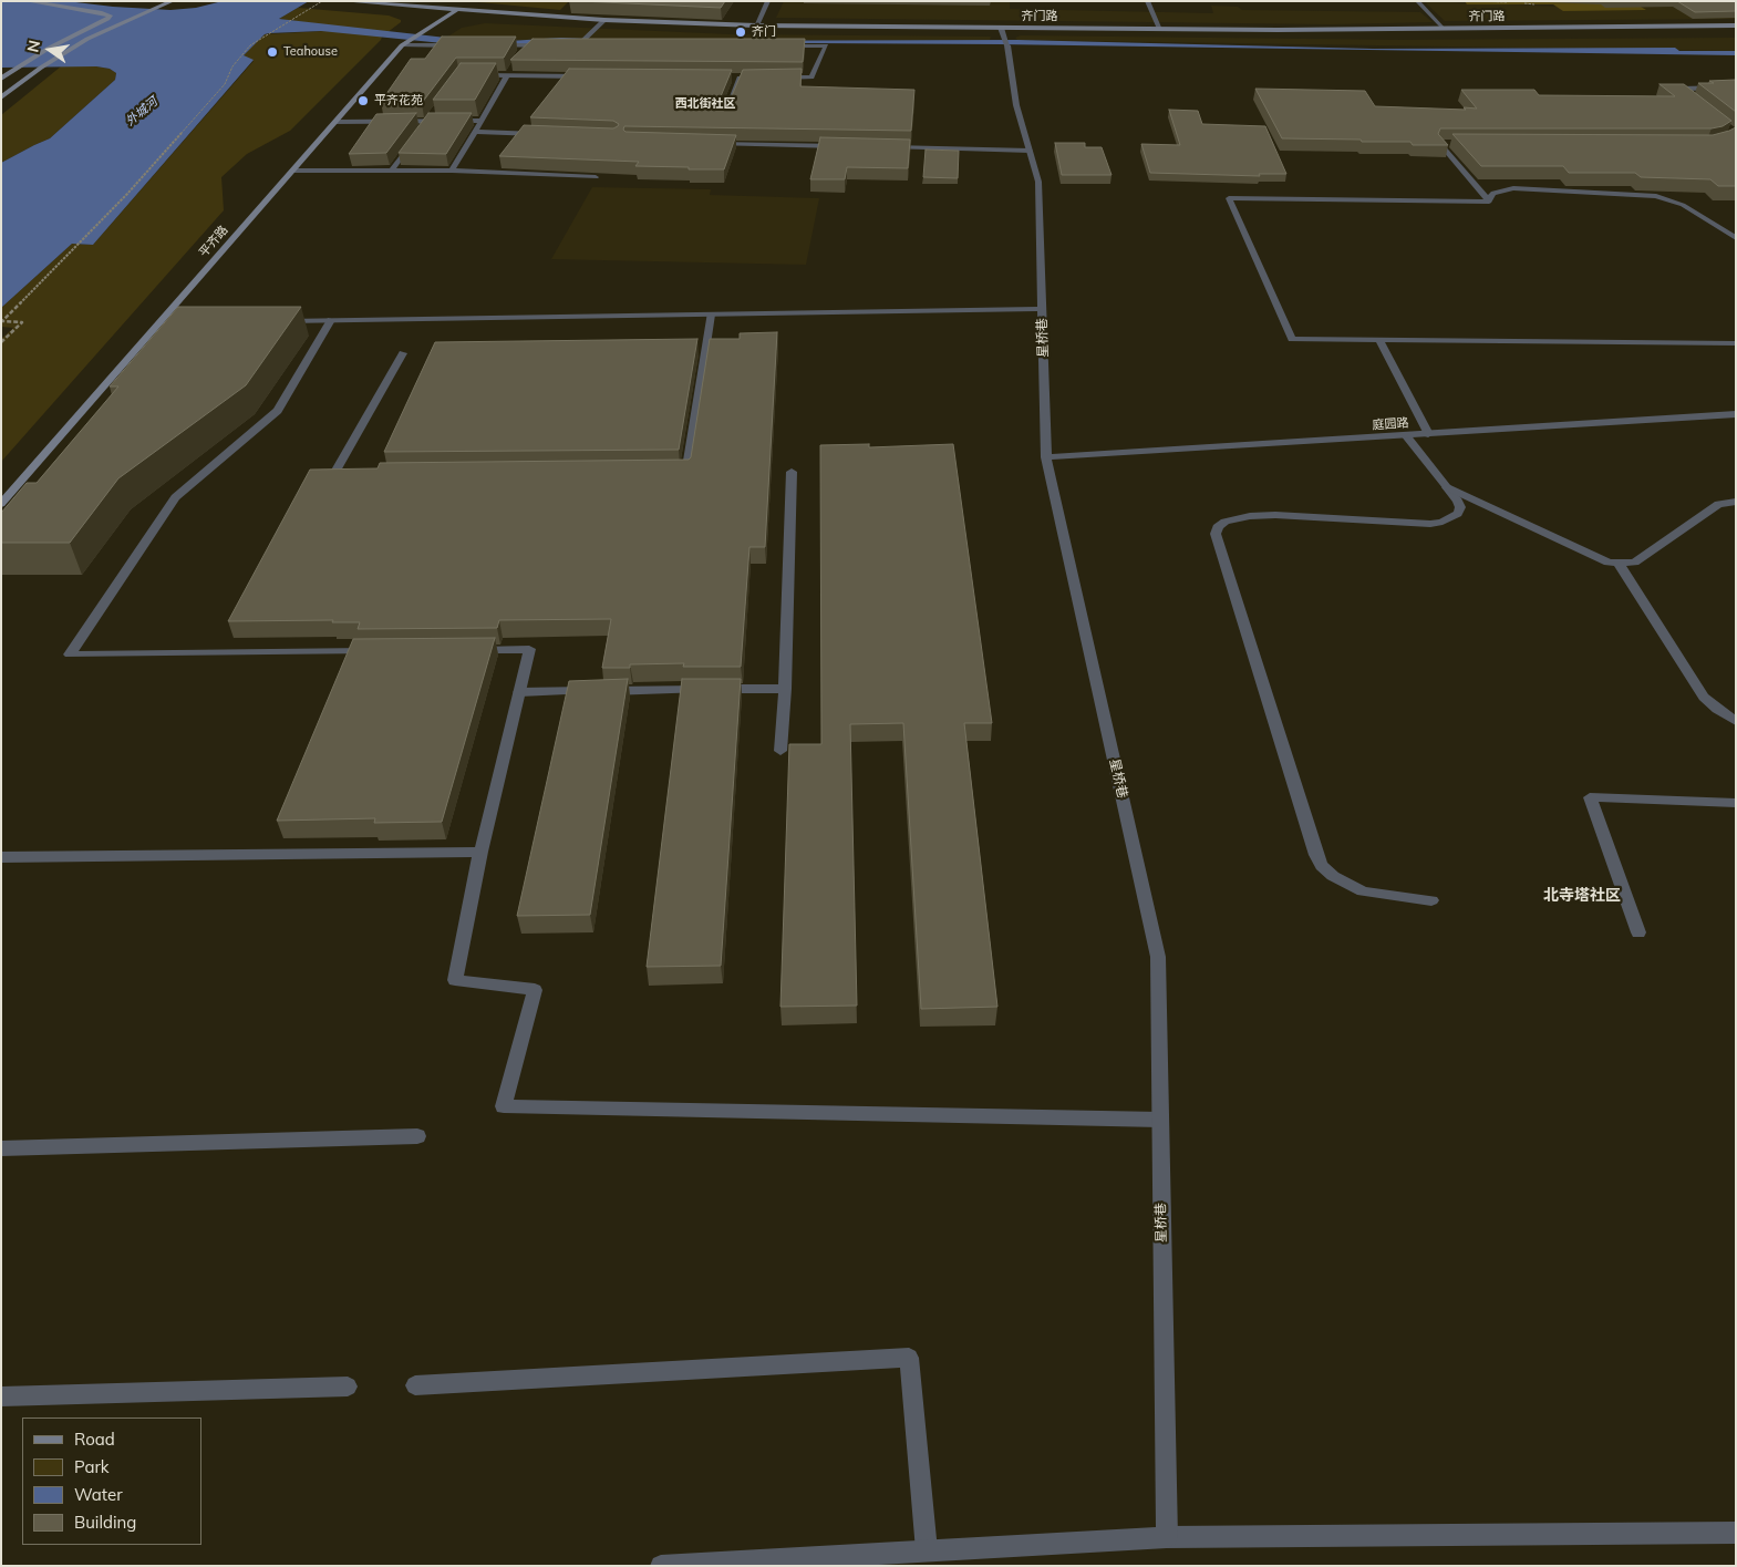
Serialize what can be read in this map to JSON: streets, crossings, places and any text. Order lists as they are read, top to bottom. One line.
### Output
{"streets":{"main road":["齐门路","平齐路"],"street":["星桥巷","庭园路"]},"crossings":[["齐门路","平齐路"],["齐门路","星桥巷"],["星桥巷","庭园路"]],"districts":["西北街社区","北寺塔社区"],"water":["外城河"],"places":["齐门","Teahouse","平齐花苑"],"legend":["Road","Park","Water","Building"],"north":"left"}
